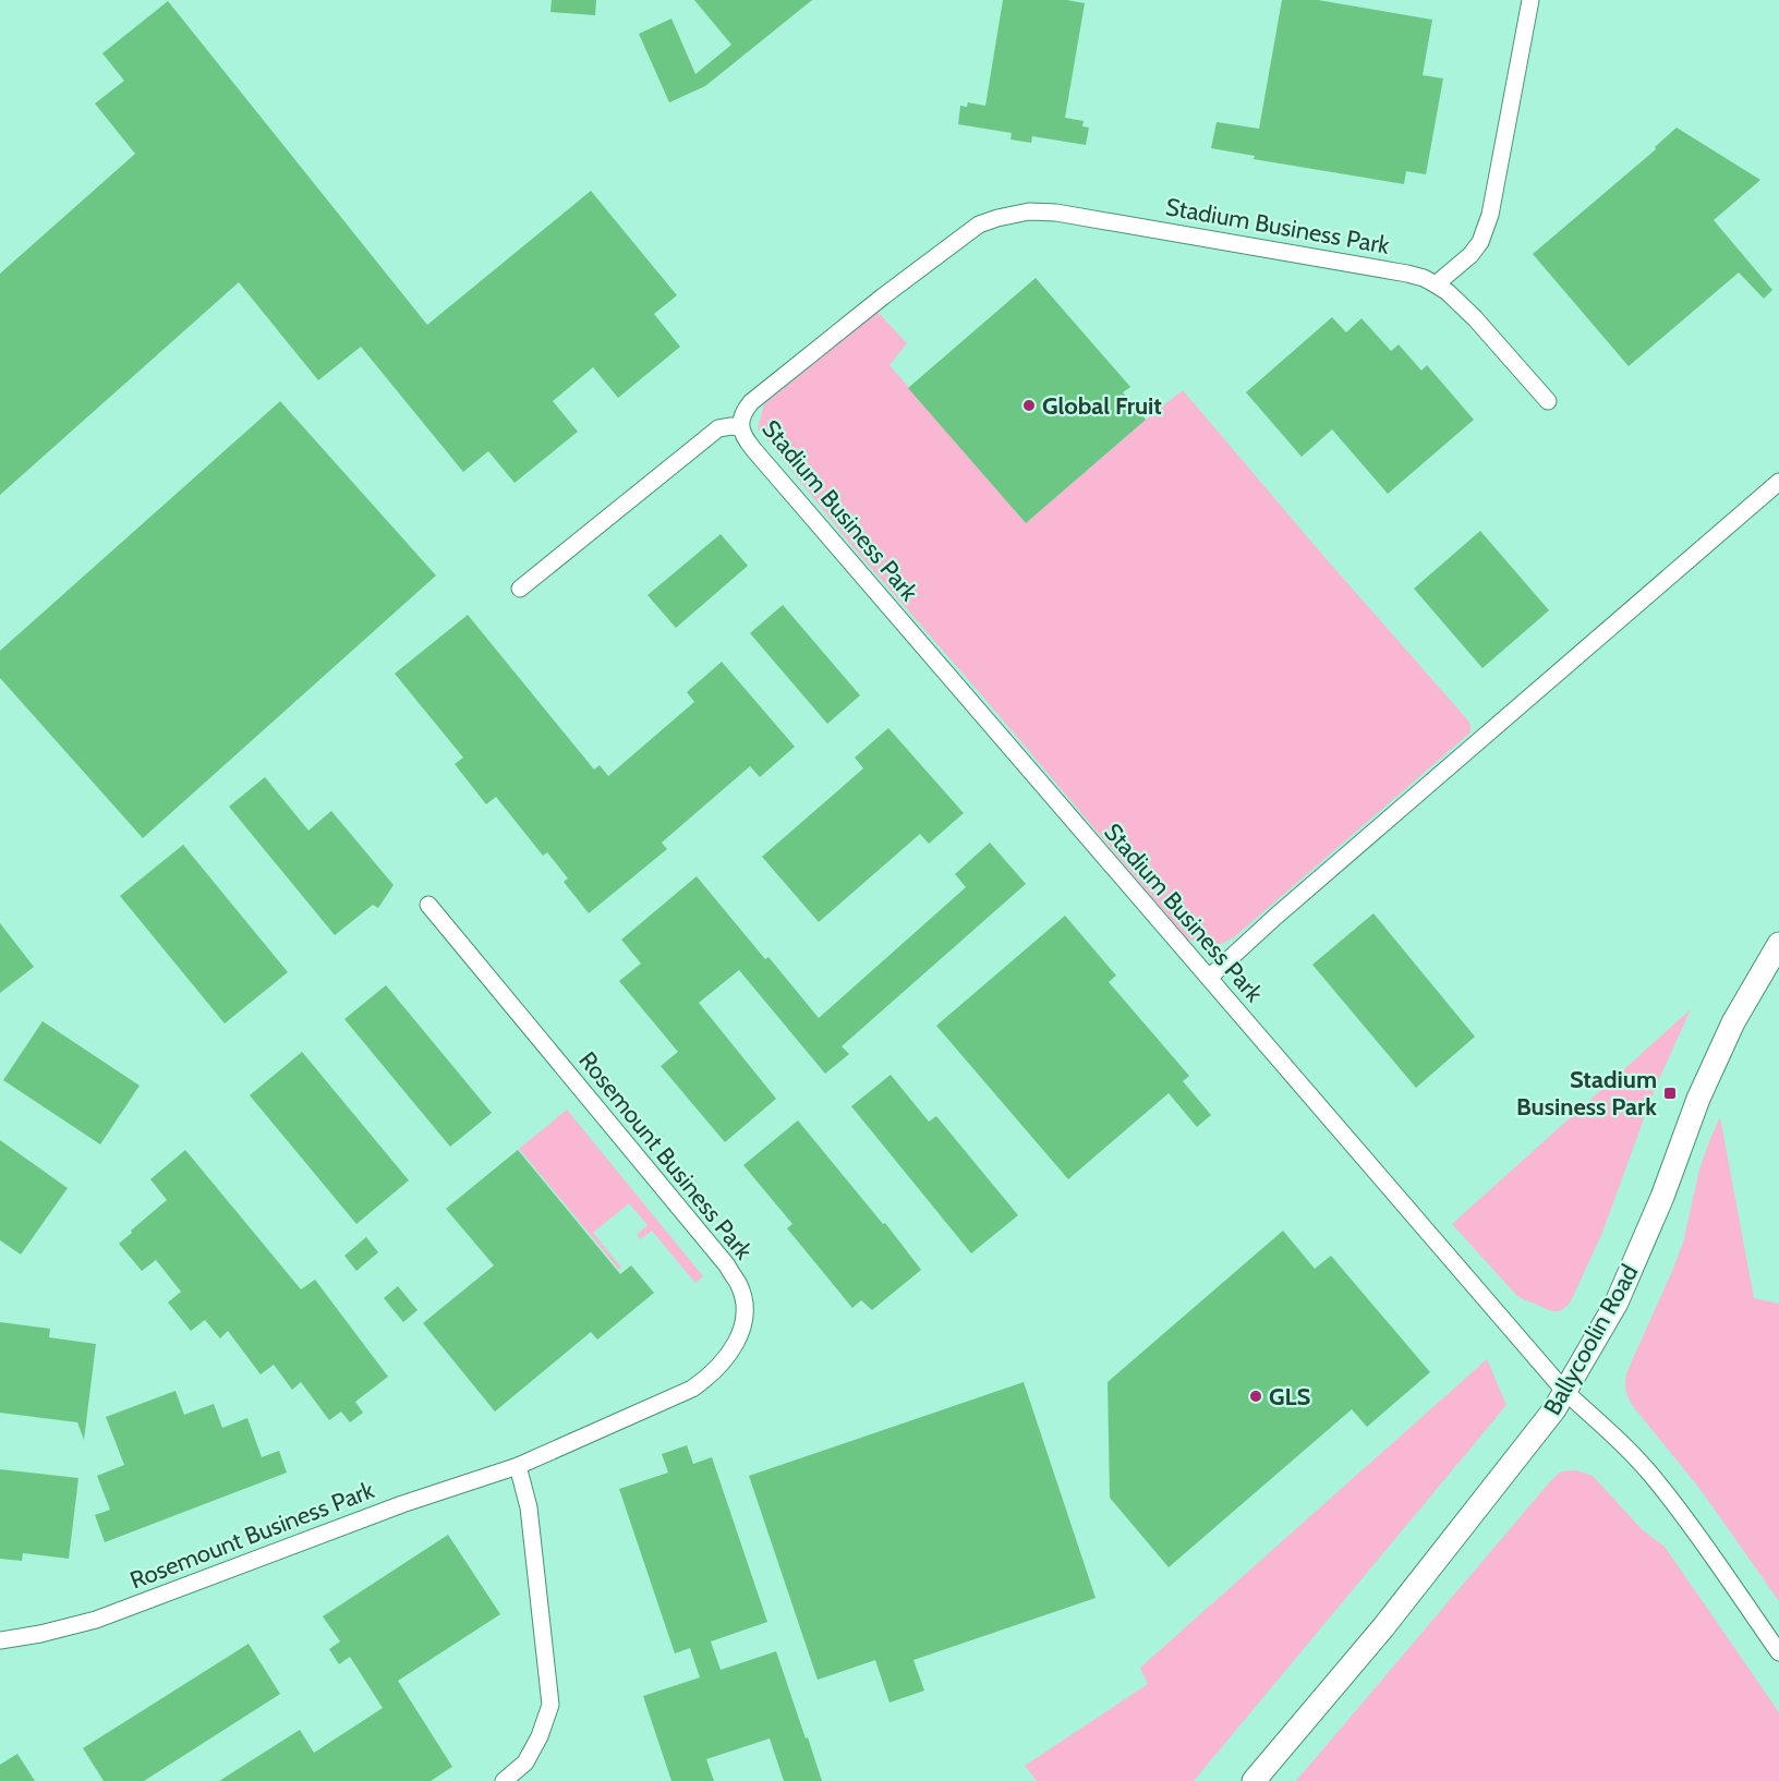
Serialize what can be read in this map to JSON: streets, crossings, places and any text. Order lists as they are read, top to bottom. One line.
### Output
{"streets":{"street":["Stadium Business Park","Rosemount Business Park","Ballycoolin Road"]},"crossings":[["Stadium Business Park","Ballycoolin Road"]],"places":{"other":["Global Fruit","GLS"],"transit":["Stadium Business Park"]}}
